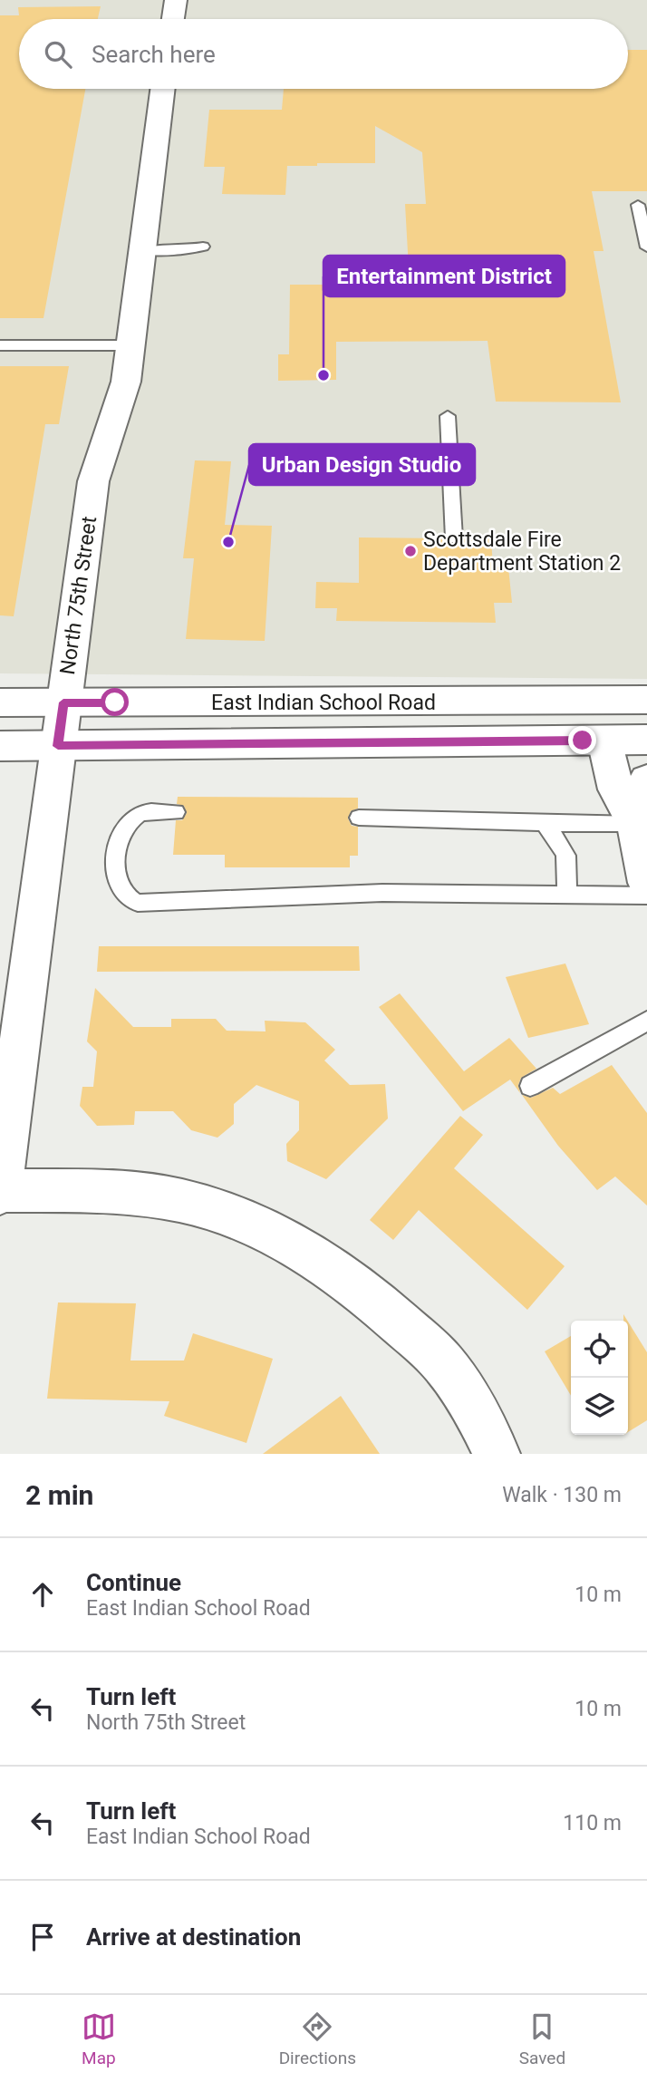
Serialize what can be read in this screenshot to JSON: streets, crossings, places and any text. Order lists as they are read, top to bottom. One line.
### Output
{"streets":{"street":["North 75th Street","East Indian School Road"]},"crossings":[["North 75th Street","East Indian School Road"]],"places":["Entertainment District","Urban Design Studio","Scottsdale Fire Department Station 2"],"page":{"search":"Search here","heading":["2 min","Walk · 130 m"],"list":[["Continue","East Indian School Road","10 m"],["Turn left","North 75th Street","10 m"],["Turn left","East Indian School Road","110 m"],"Arrive at destination"],"nav":["Map","Directions","Saved"]}}
